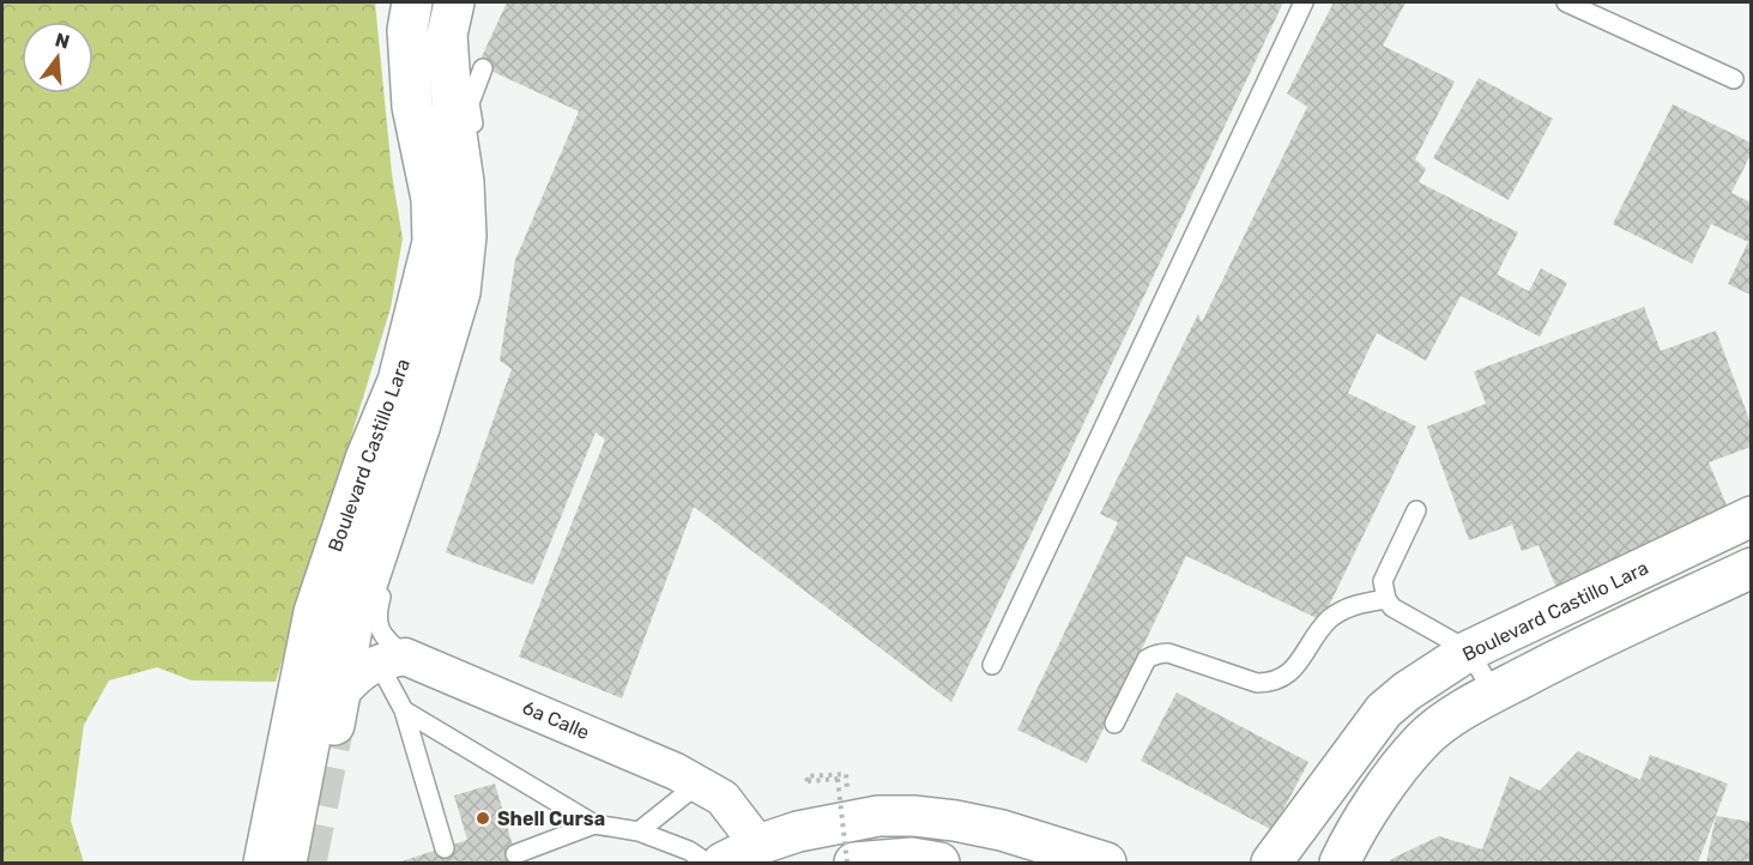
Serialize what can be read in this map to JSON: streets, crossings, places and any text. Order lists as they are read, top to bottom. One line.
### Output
{"streets":{"main road":["Boulevard Castillo Lara"],"street":["6a Calle"]},"places":["Shell Cursa"],"north":"top"}
